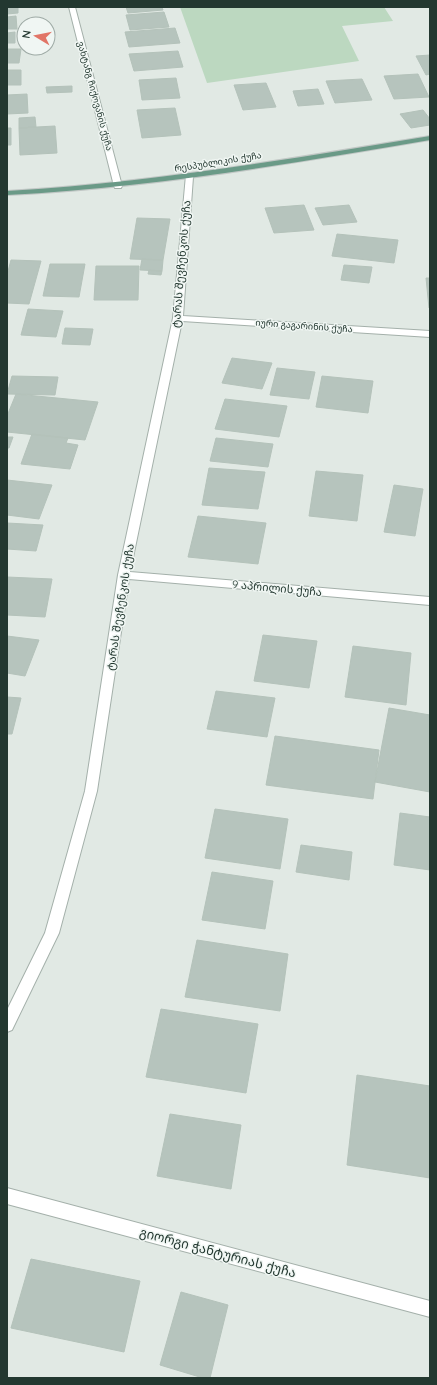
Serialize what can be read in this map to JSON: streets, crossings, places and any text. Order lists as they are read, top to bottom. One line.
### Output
{"streets":{"main road":["რესპუბლიკის ქუჩა"],"street":["ვახტანგ ჩიქოვანის ქუჩა","ტარას შევჩენკოს ქუჩა","იური გაგარინის ქუჩა","9 აპრილის ქუჩა","გიორგი ჭანტურიას ქუჩა"]},"crossings":[["ვახტანგ ჩიქოვანის ქუჩა","რესპუბლიკის ქუჩა"],["რესპუბლიკის ქუჩა","ტარას შევჩენკოს ქუჩა"],["ტარას შევჩენკოს ქუჩა","იური გაგარინის ქუჩა"],["ტარას შევჩენკოს ქუჩა","9 აპრილის ქუჩა"]],"north":"left"}
